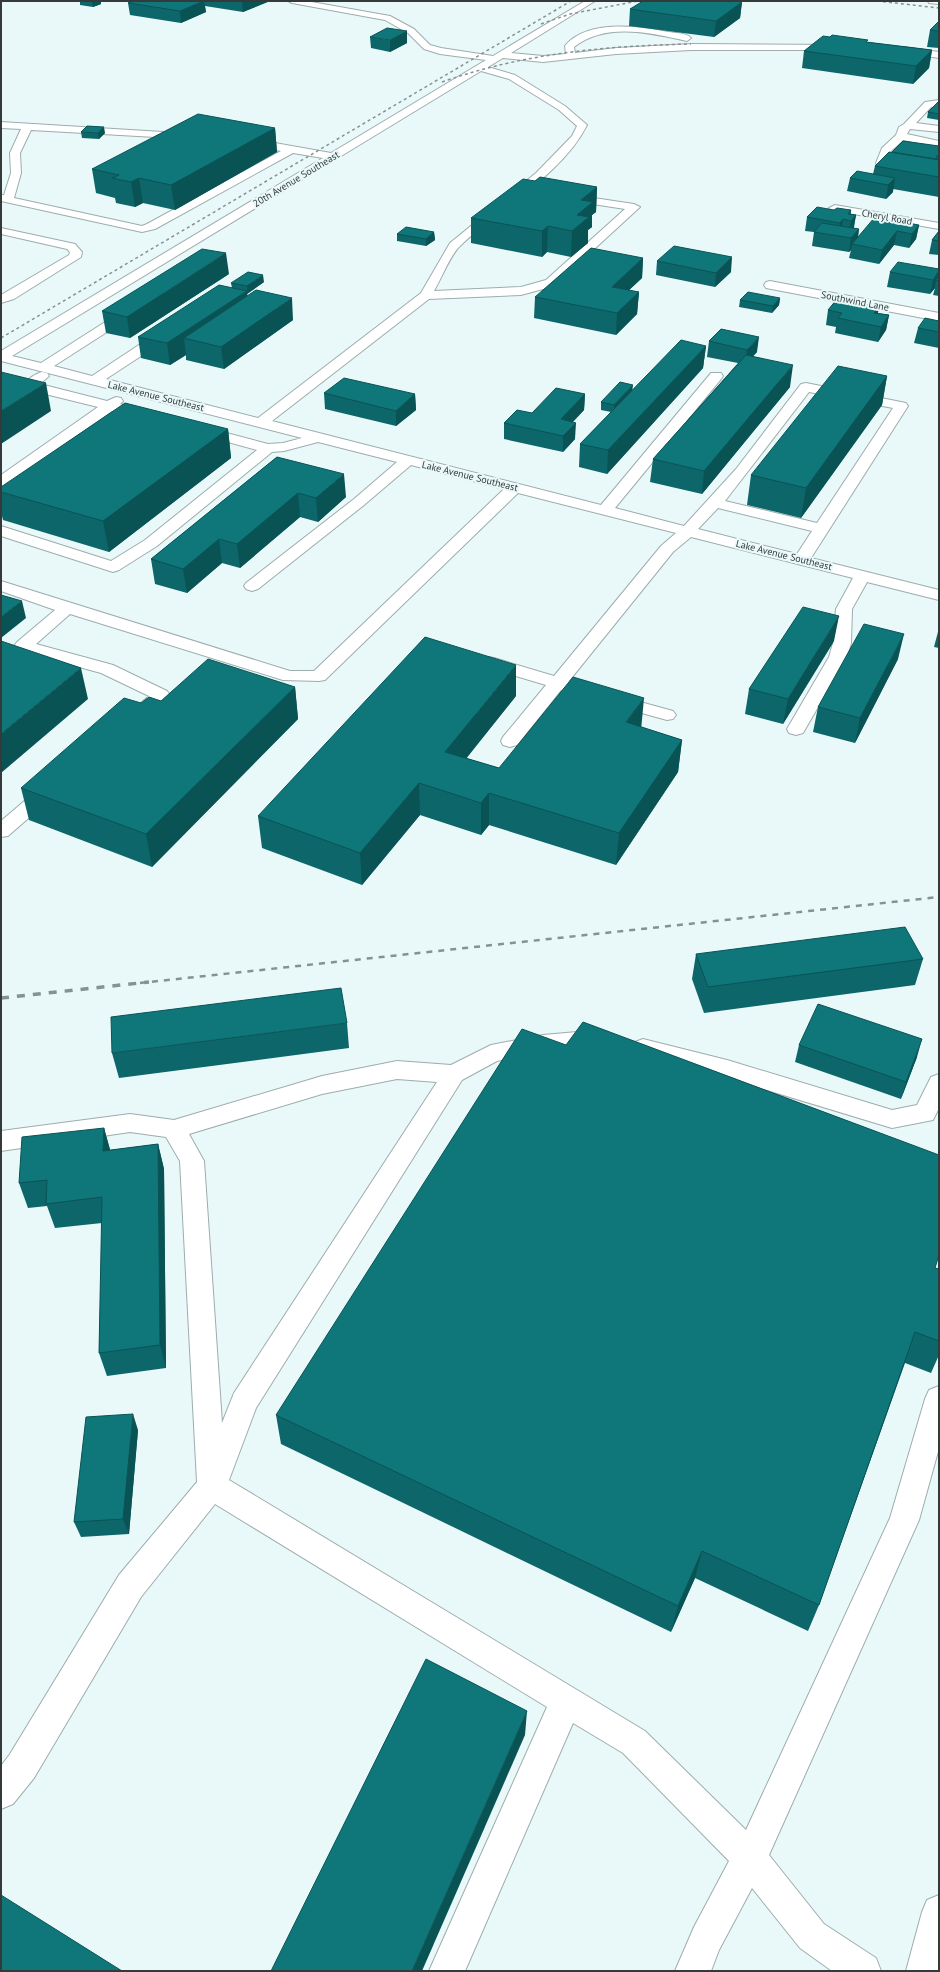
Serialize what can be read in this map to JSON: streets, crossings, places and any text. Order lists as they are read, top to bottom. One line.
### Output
{"streets":{"street":["20th Avenue Southeast","Cheryl Road","Southwind Lane","Lake Avenue Southeast"]},"crossings":[["20th Avenue Southeast","Lake Avenue Southeast"]]}
